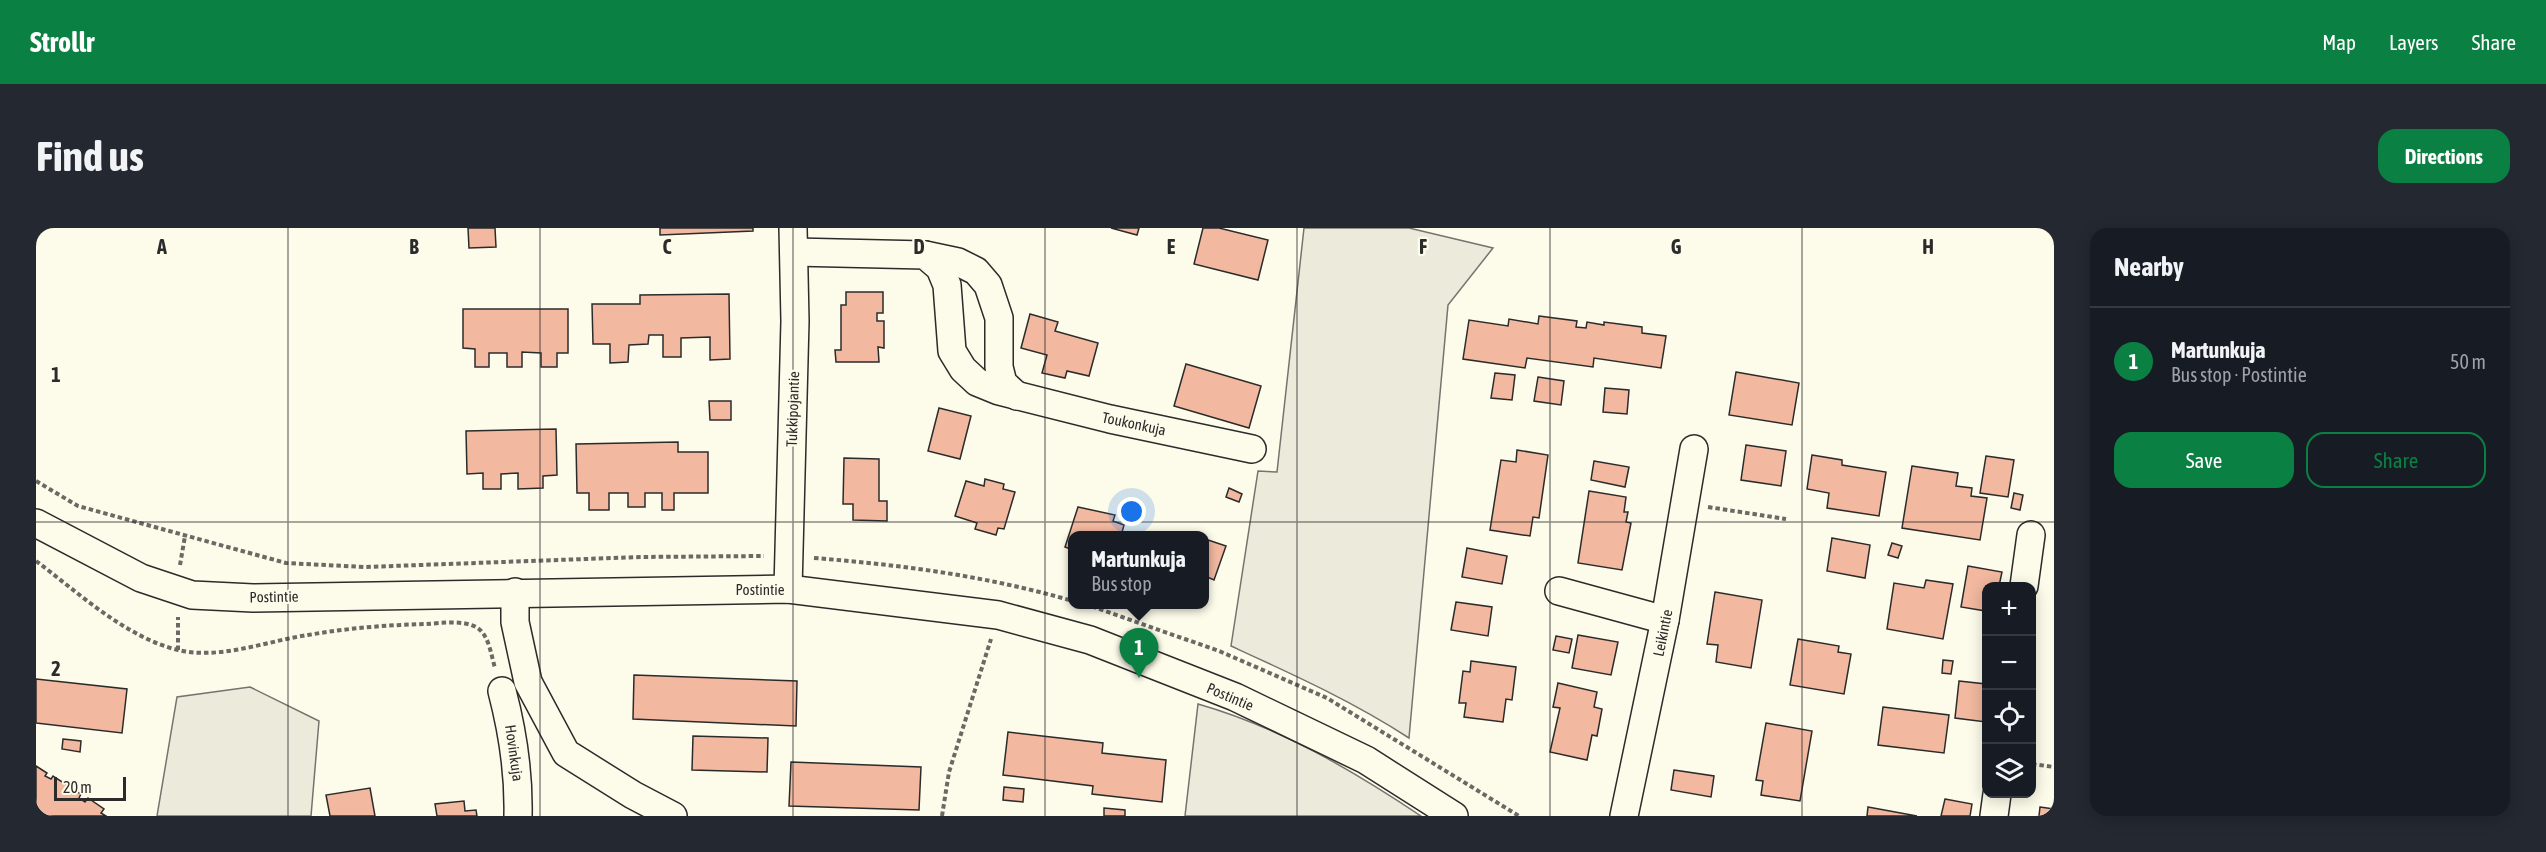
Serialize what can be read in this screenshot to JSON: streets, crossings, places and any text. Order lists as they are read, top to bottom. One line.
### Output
{"streets":{"street":["Tukkipojantie","Toukonkuja","Postintie","Leikintie","Hovinkuja"]},"crossings":[["Tukkipojantie","Postintie"]],"scale_bar":"20 m","page":{"header":"Strollr","nav":["Map","Layers","Share"],"buttons":["Directions",["Save","Share"]],"title":"Find us","heading":"Nearby","list":[{"mark":"1","name":"Martunkuja","note":"Bus stop · Postintie","value":"50 m"}],"popup":["Martunkuja","Bus stop"],"map_buttons":["+","−"],"pins":"1","scale":"20 m"},"grid":{"columns":["A","B","C","D","E","F","G","H"],"rows":["1","2"]}}
